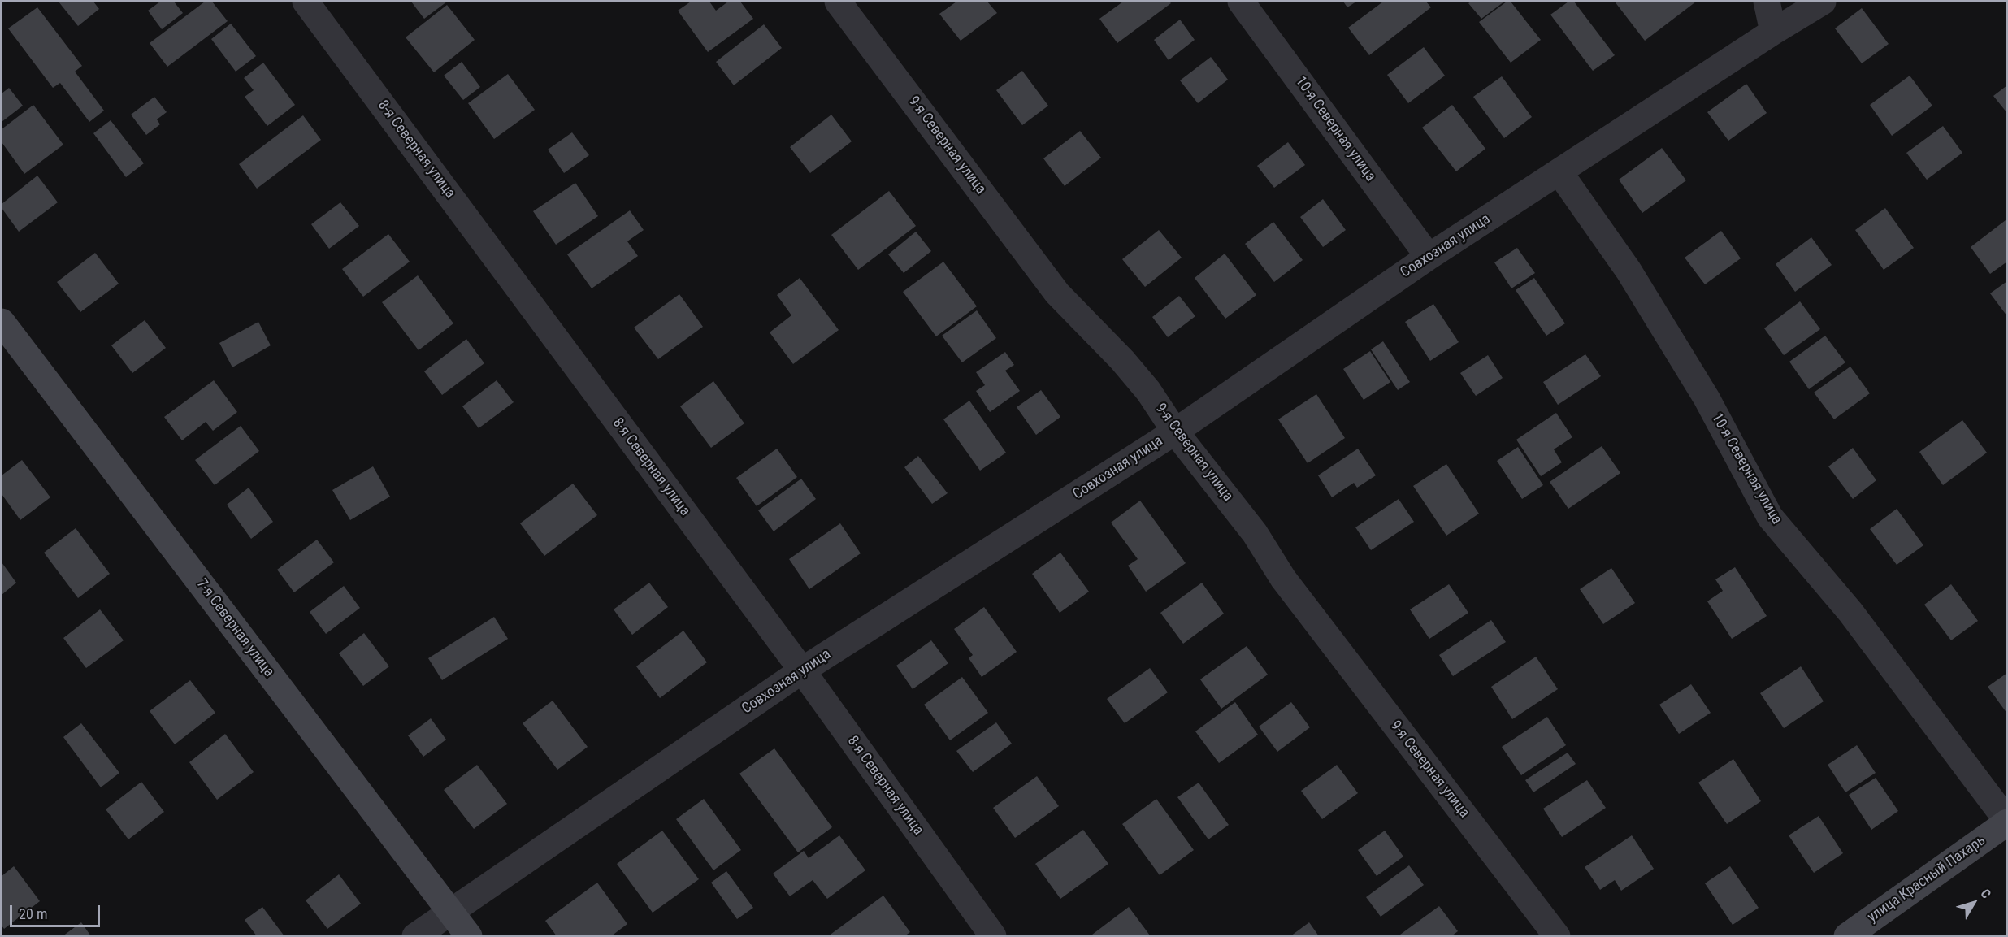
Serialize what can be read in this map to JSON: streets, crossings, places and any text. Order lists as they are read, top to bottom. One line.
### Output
{"streets":{"main road":["7-я Северная улица","улица Красный Пахарь"],"street":["10-я Северная улица","9-я Северная улица","8-я Северная улица","Совхозная улица"]},"crossings":[["10-я Северная улица","Совхозная улица"],["10-я Северная улица","улица Красный Пахарь"],["9-я Северная улица","Совхозная улица"],["8-я Северная улица","Совхозная улица"],["Совхозная улица","7-я Северная улица"]],"scale_bar":"20 m","north":"top right"}
